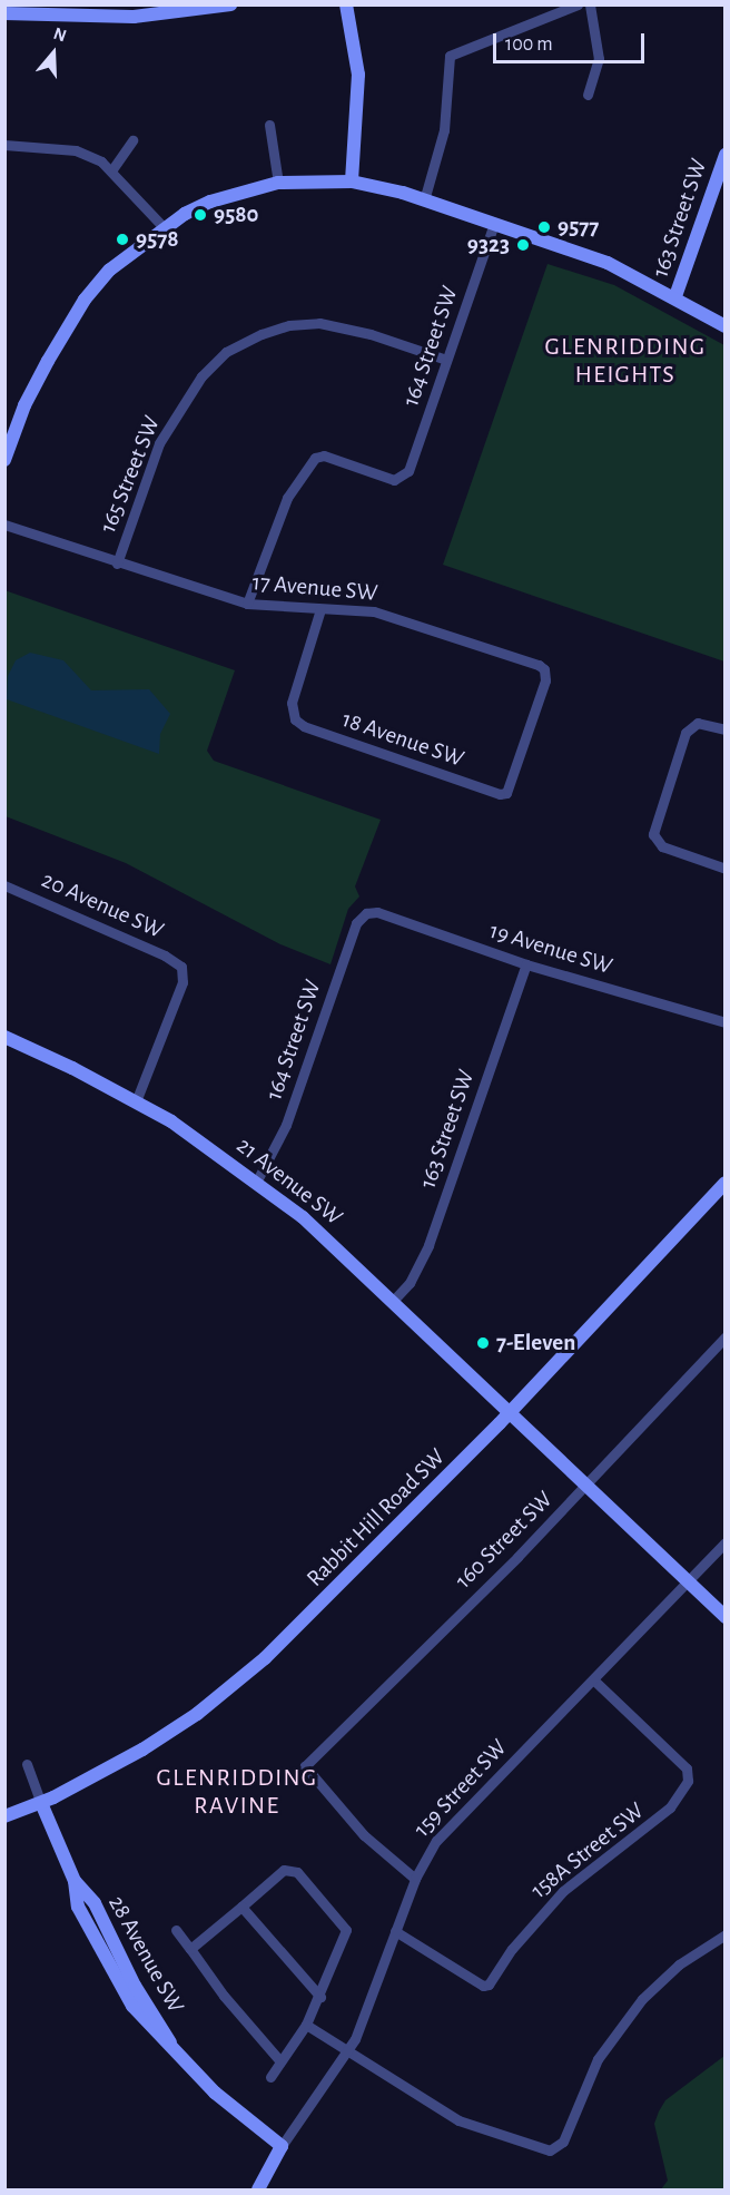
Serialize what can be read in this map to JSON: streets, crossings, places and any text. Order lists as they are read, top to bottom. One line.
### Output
{"streets":{"street":["163 Street SW","164 Street SW","165 Street SW","17 Avenue SW","18 Avenue SW","20 Avenue SW","19 Avenue SW","21 Avenue SW","Rabbit Hill Road SW","160 Street SW","159 Street SW","158A Street SW","28 Avenue SW"]},"crossings":[["163 Street SW","19 Avenue SW"],["163 Street SW","21 Avenue SW"],["164 Street SW","165 Street SW"],["164 Street SW","17 Avenue SW"],["164 Street SW","19 Avenue SW"],["164 Street SW","21 Avenue SW"],["165 Street SW","17 Avenue SW"],["17 Avenue SW","18 Avenue SW"],["20 Avenue SW","21 Avenue SW"],["21 Avenue SW","Rabbit Hill Road SW"],["21 Avenue SW","160 Street SW"],["21 Avenue SW","159 Street SW"],["Rabbit Hill Road SW","28 Avenue SW"],["160 Street SW","159 Street SW"],["159 Street SW","158A Street SW"],["159 Street SW","28 Avenue SW"]],"districts":["GLENRIDDING HEIGHTS","GLENRIDDING RAVINE"],"places":["9580","9577","9578","9323","7-Eleven"],"scale_bar":"100 m","north":"top"}
